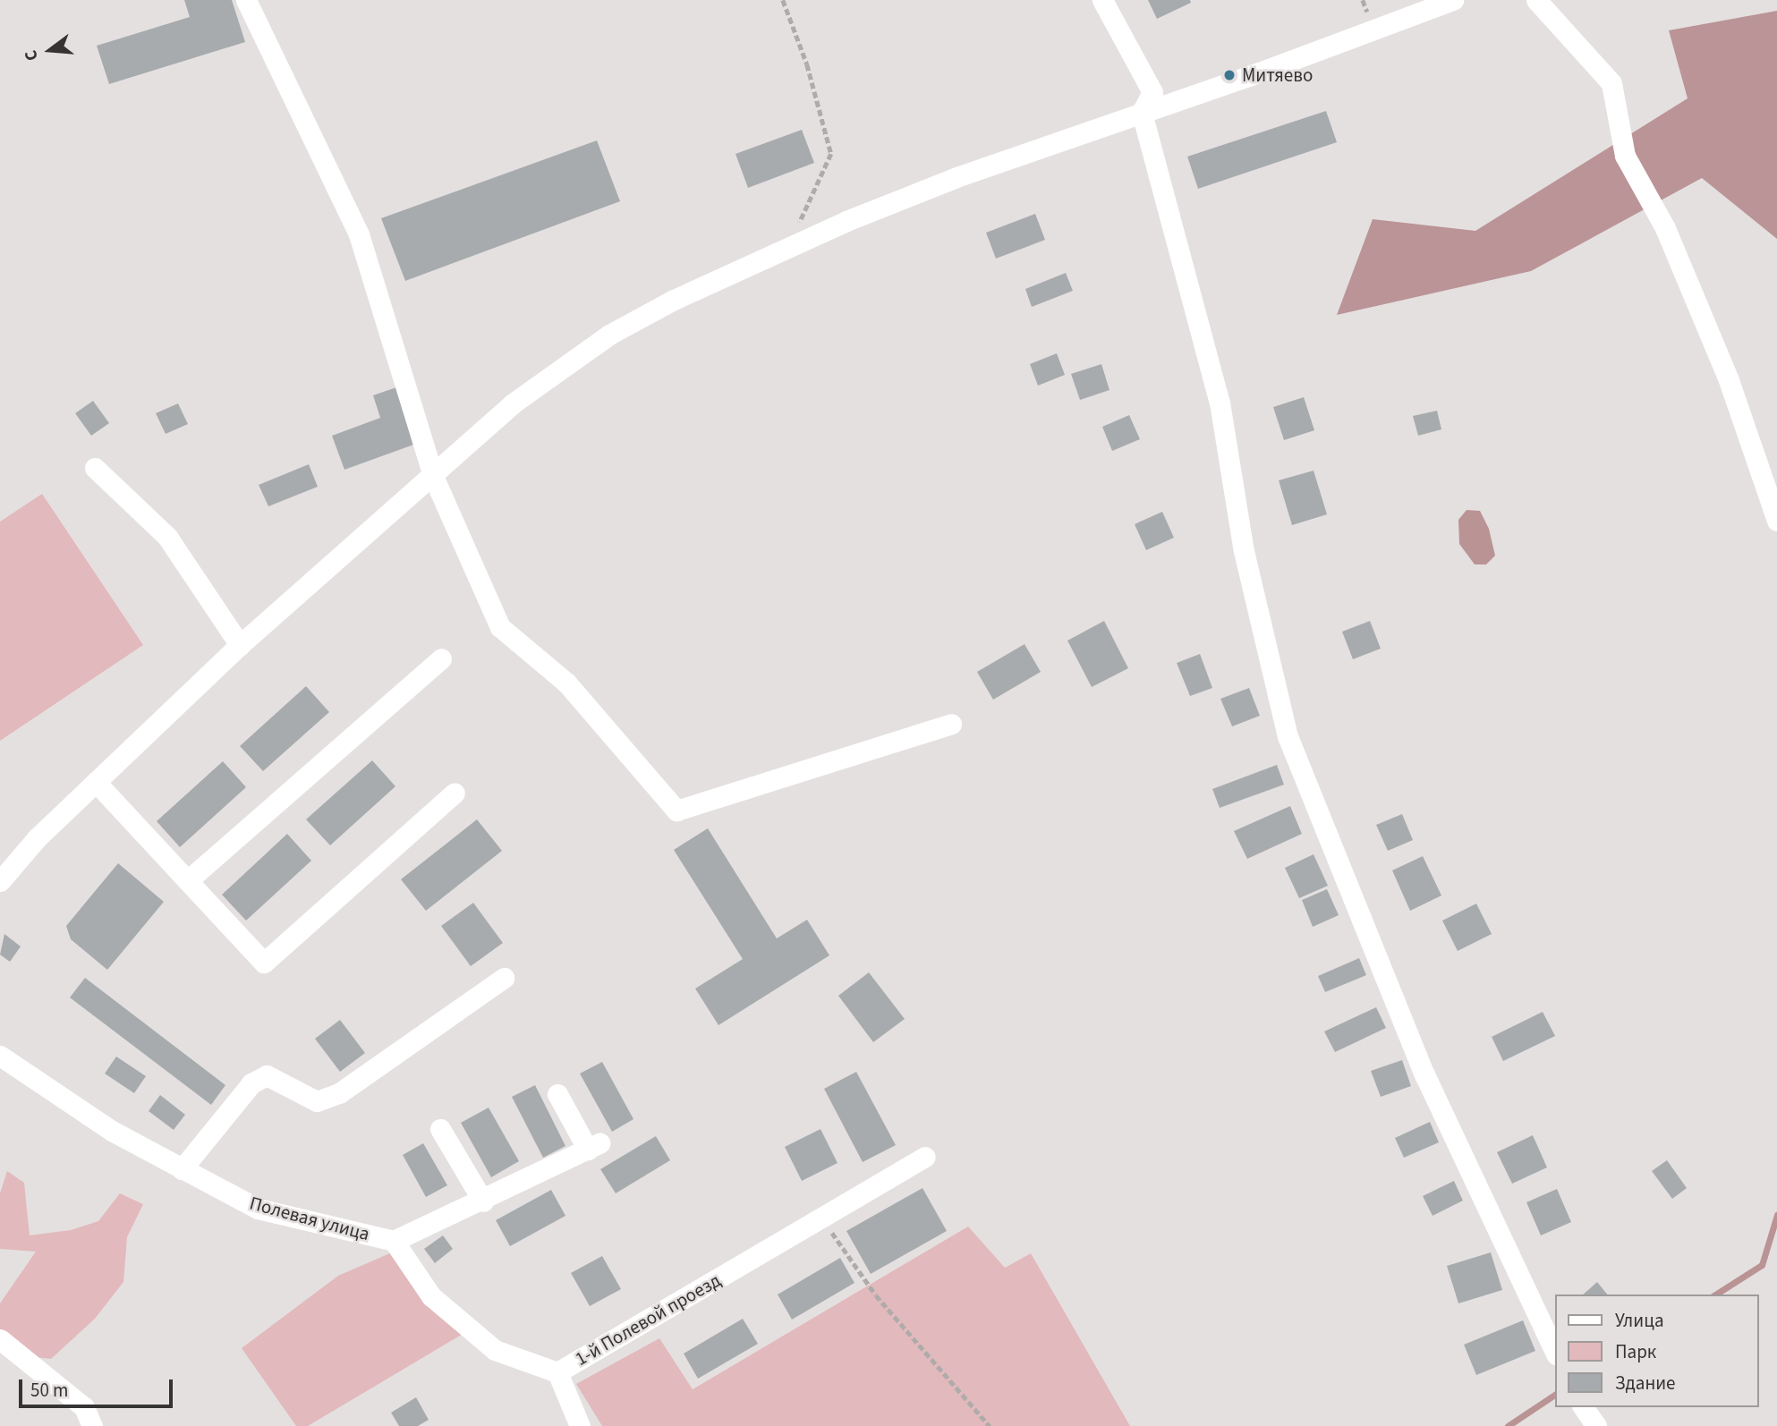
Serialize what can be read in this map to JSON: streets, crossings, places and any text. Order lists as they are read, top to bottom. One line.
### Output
{"streets":{"street":["Полевая улица","1-й Полевой проезд"]},"crossings":[["Полевая улица","1-й Полевой проезд"]],"places":["Митяево"],"legend":["Улица","Парк","Здание"],"scale_bar":"50 m","north":"left"}
